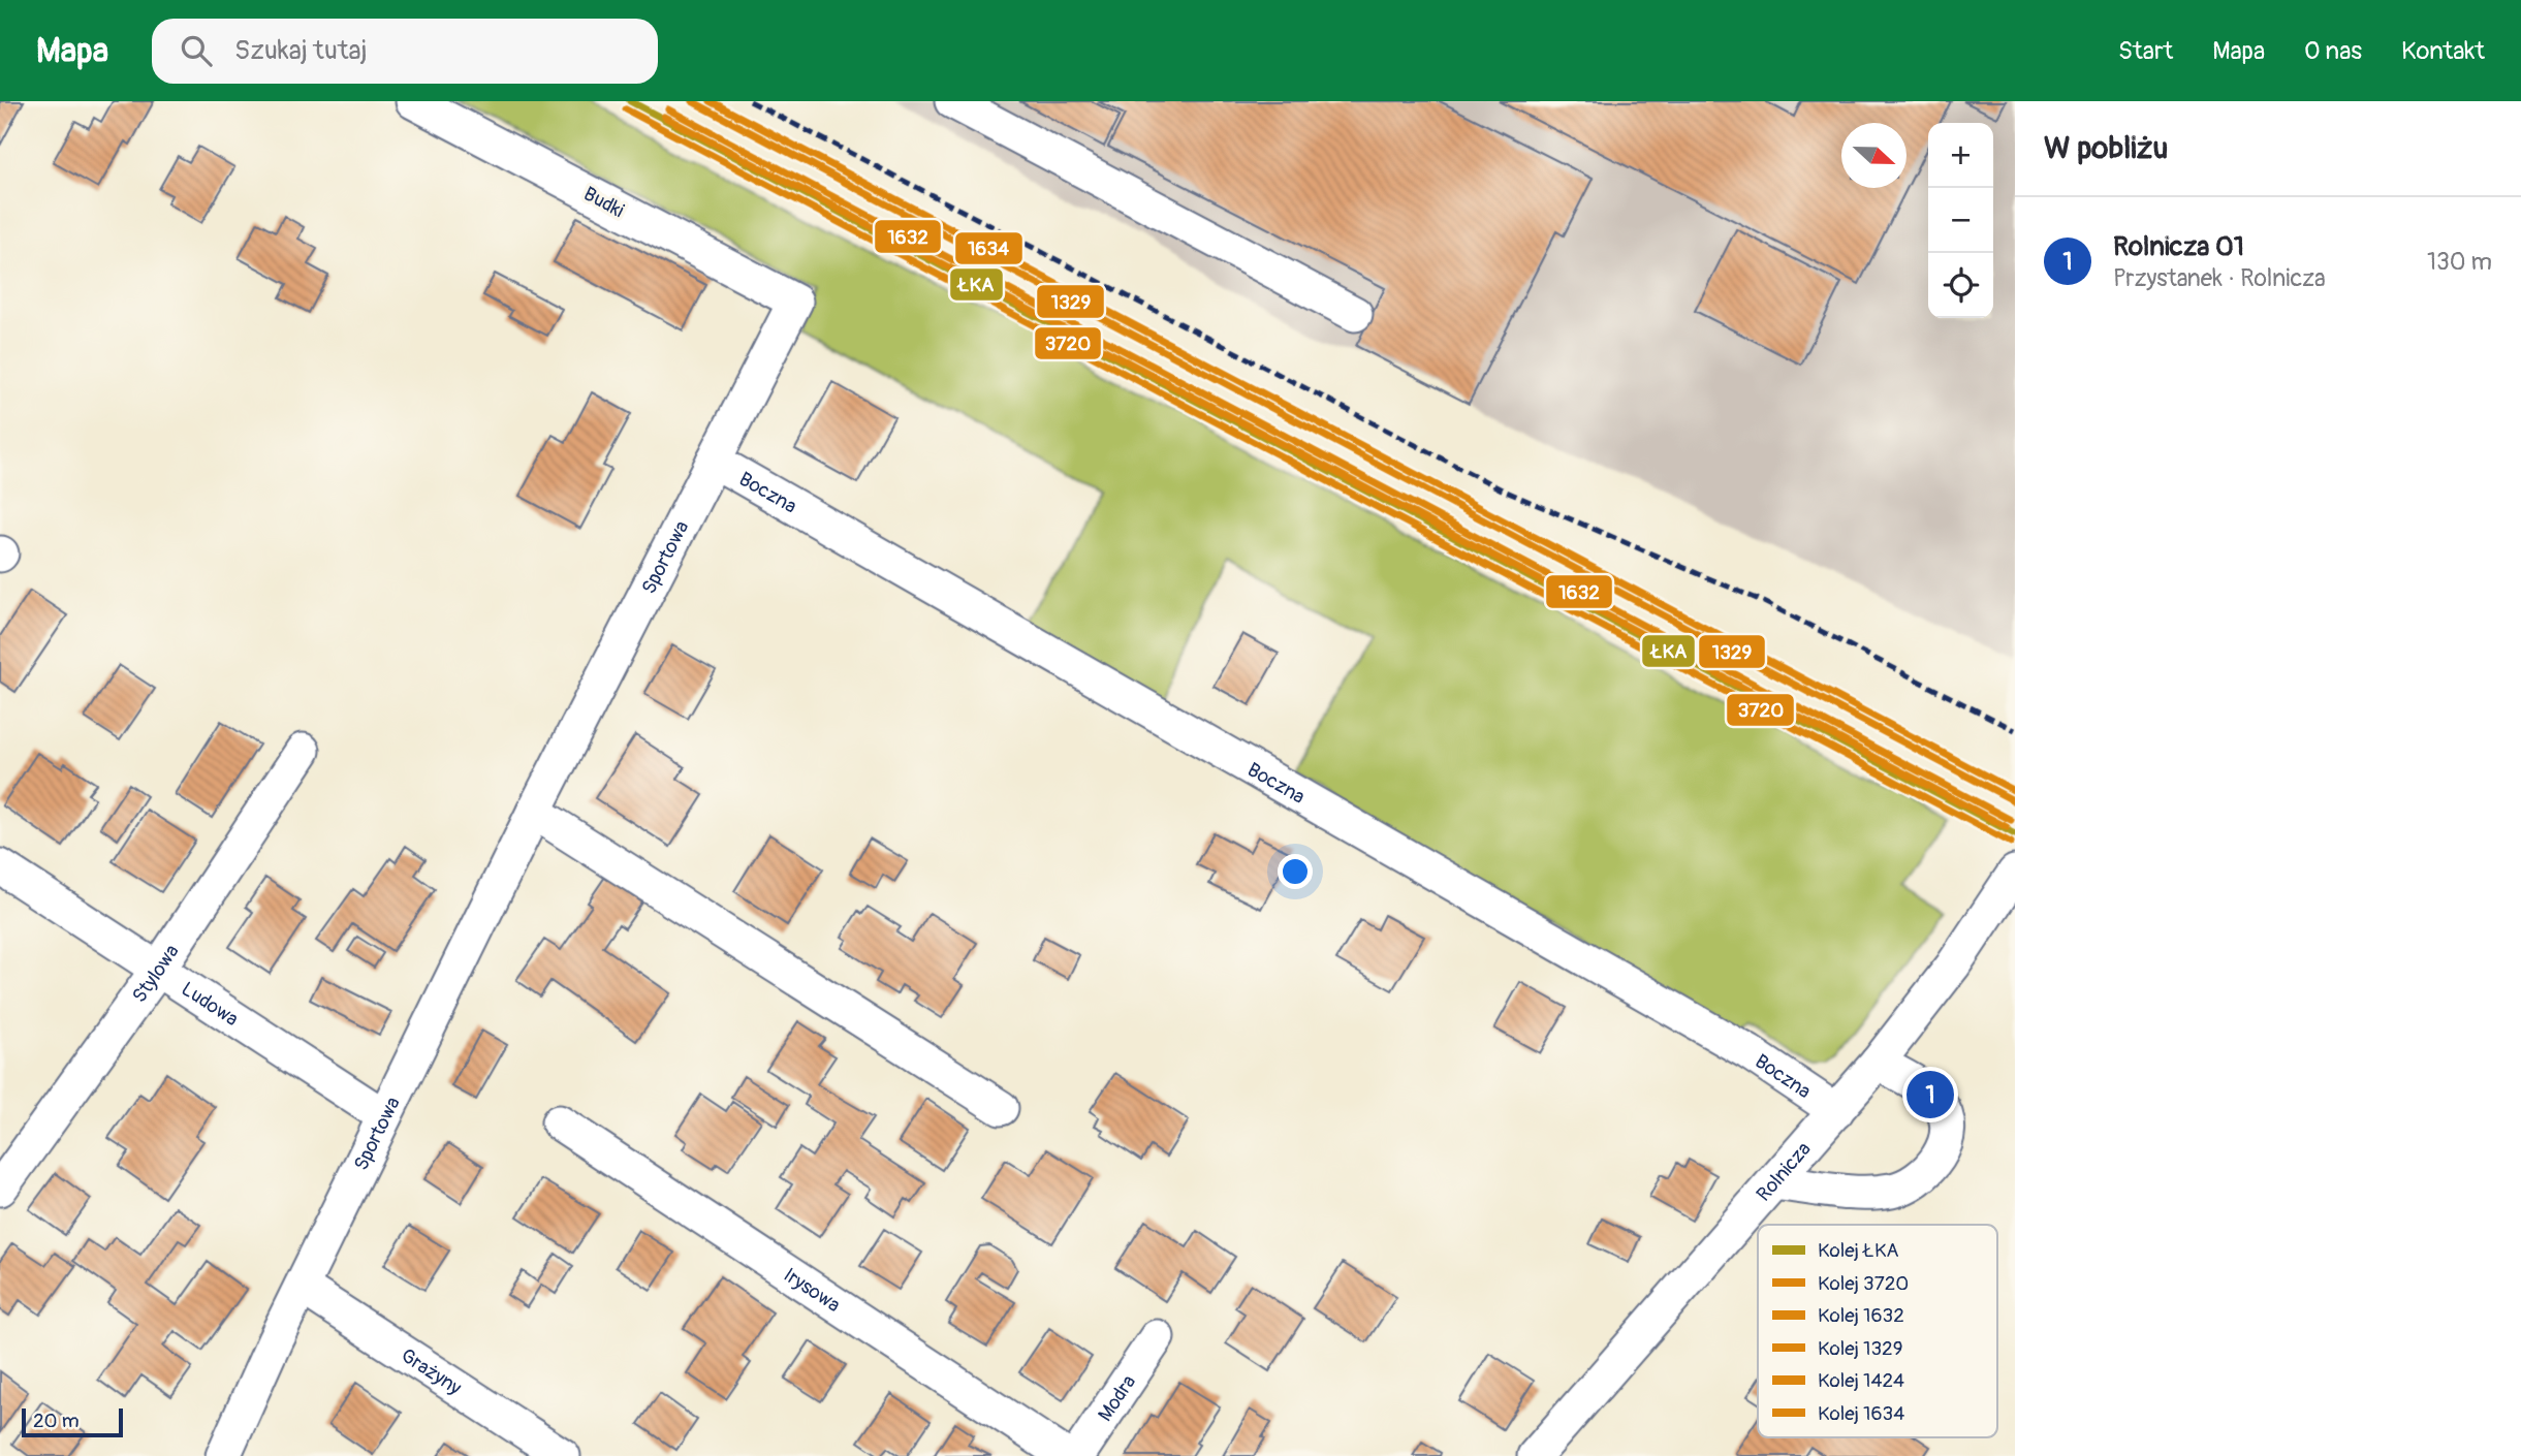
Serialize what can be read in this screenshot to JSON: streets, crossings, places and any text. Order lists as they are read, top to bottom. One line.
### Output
{"streets":{"street":["Budki","Boczna","Sportowa","Stylowa","Ludowa","Rolnicza","Irysowa","Grażyny","Modra"]},"crossings":[["Budki","Sportowa"],["Boczna","Sportowa"],["Boczna","Rolnicza"],["Sportowa","Ludowa"],["Sportowa","Grażyny"],["Stylowa","Ludowa"]],"lines":["rail line ŁKA","rail line 1329","rail line 1634","rail line 3720","rail line 1632","rail line 1424"],"legend":["Kolej ŁKA","Kolej 3720","Kolej 1632","Kolej 1329","Kolej 1424","Kolej 1634"],"scale_bar":"20 m","north":"right","page":{"header":"Mapa","search":"Szukaj tutaj","nav":["Start","Mapa","O nas","Kontakt"],"heading":"W pobliżu","map_buttons":["+","−"],"list":[{"mark":"1","name":"Rolnicza 01","note":"Przystanek · Rolnicza","value":"130 m"}],"pins":"1","scale":"20 m"}}
